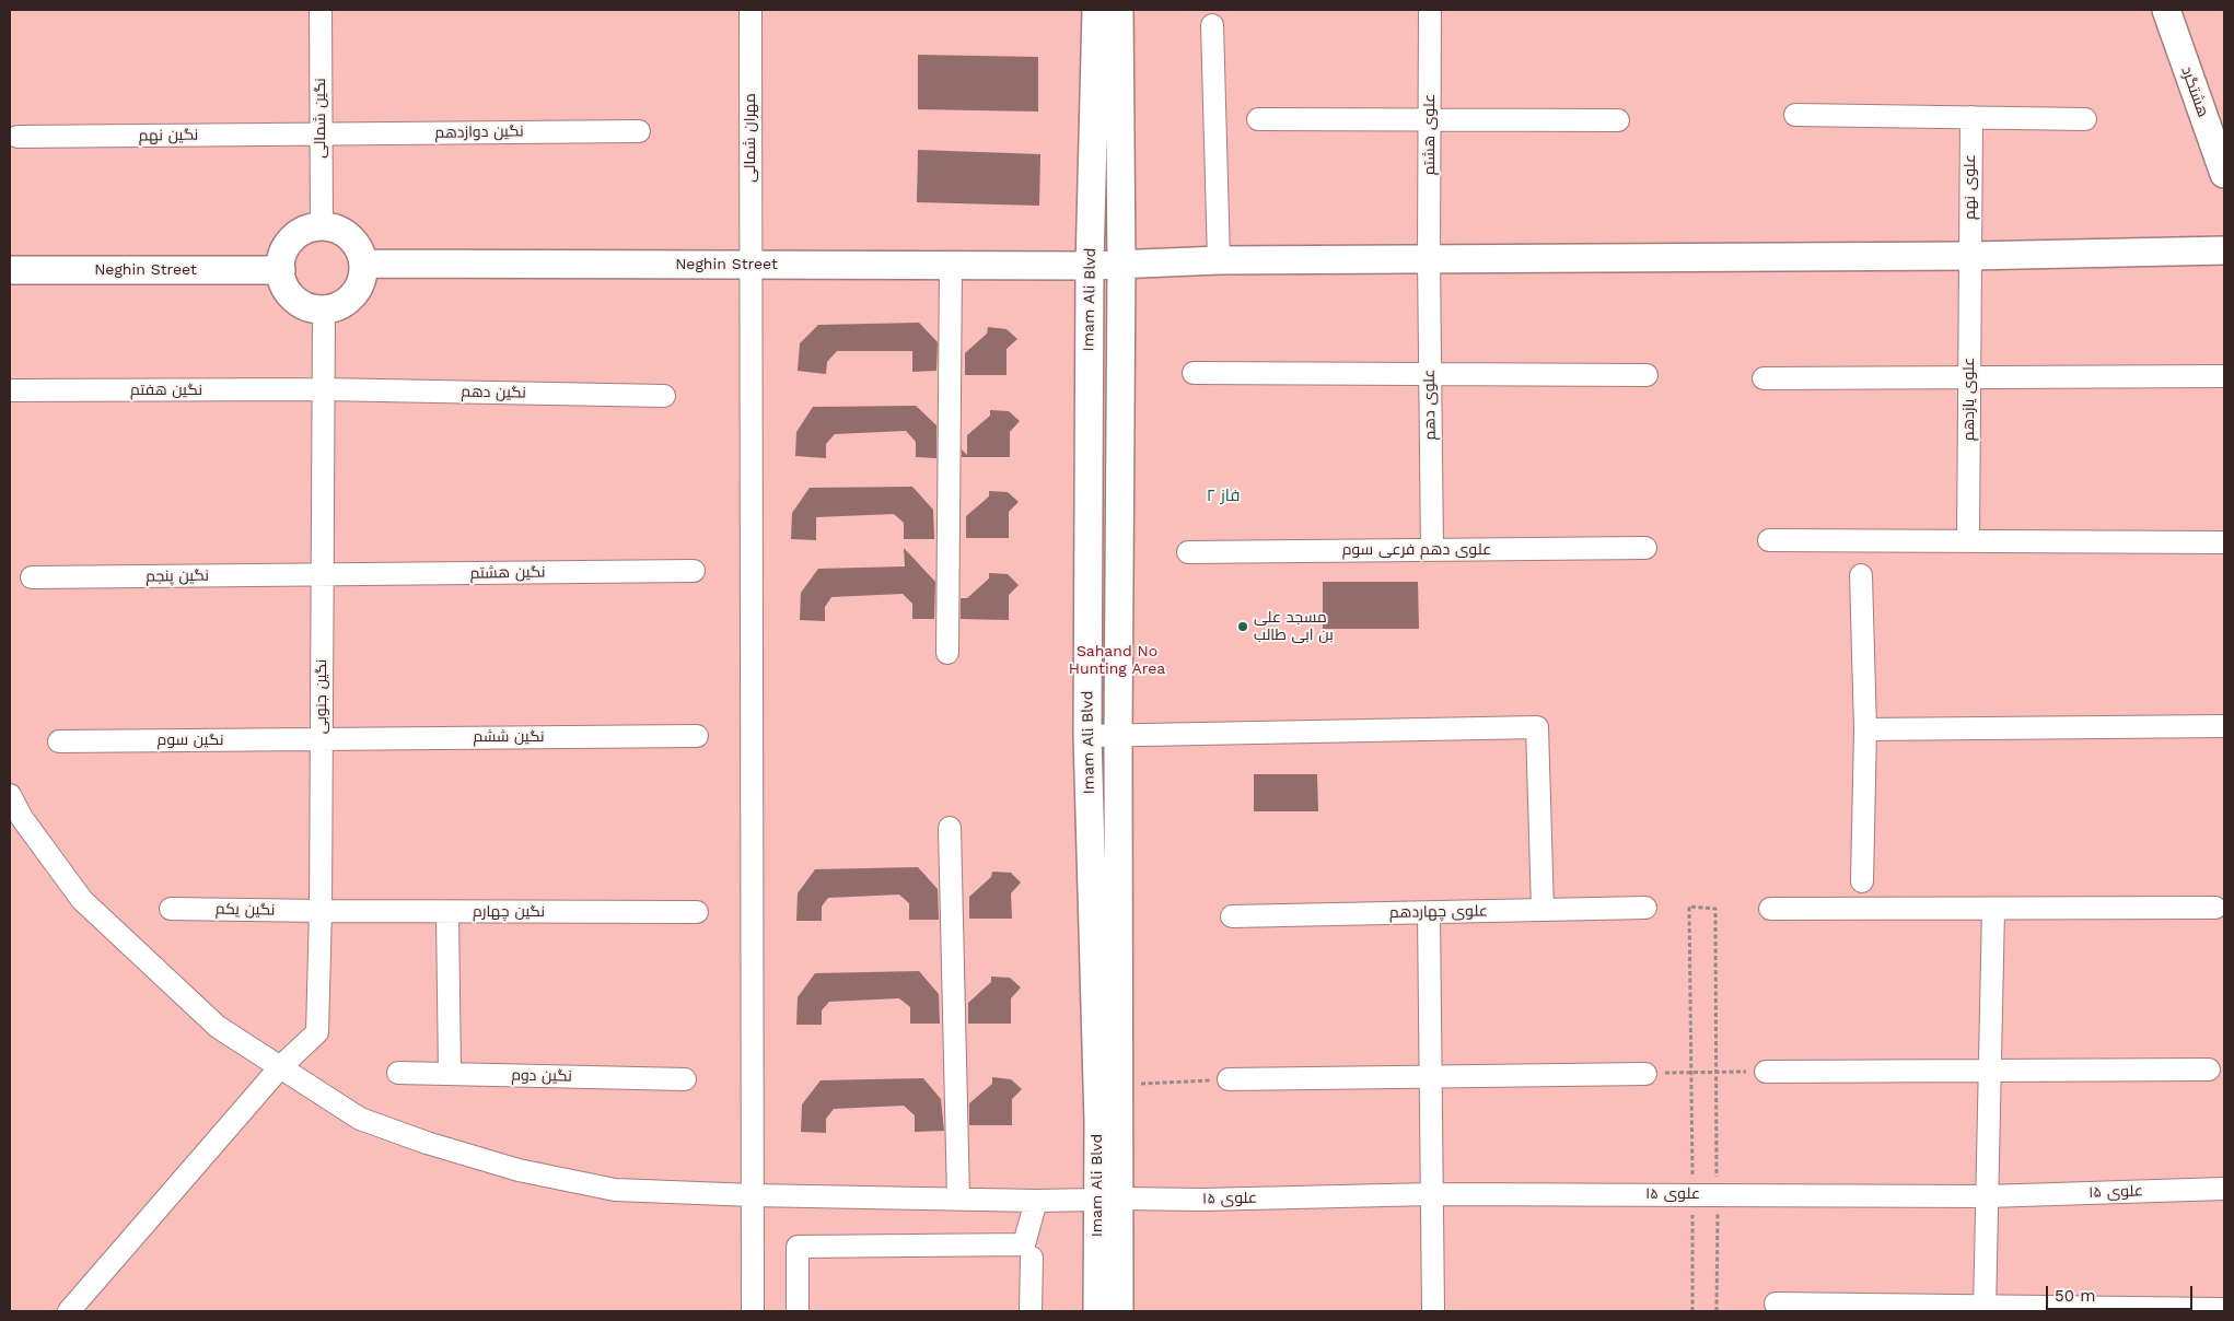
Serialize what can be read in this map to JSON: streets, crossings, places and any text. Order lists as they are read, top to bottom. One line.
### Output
{"streets":{"street":["هشتگرد","نگین شمالی","نگین دوازدهم","علوی هشتم","نگین نهم","مهران شمالی","علوی نهم","Neghin Street","Imam Ali Blvd","نگین هفتم","نگین دهم","علوی یازدهم","علوی دهم","علوی دهم فرعی سوم","نگین هشتم","نگین پنجم","نگین جنوبی","نگین ششم","نگین سوم","نگین یکم","نگین چهارم","علوی چهاردهم","نگین دوم","علوی ۱۵"]},"crossings":[["نگین شمالی","نگین دوازدهم"],["نگین شمالی","نگین نهم"],["نگین شمالی","Neghin Street"],["نگین شمالی","نگین جنوبی"],["نگین دوازدهم","نگین نهم"],["علوی هشتم","Neghin Street"],["علوی هشتم","علوی دهم"],["مهران شمالی","Neghin Street"],["مهران شمالی","علوی ۱۵"],["علوی نهم","Neghin Street"],["علوی نهم","علوی یازدهم"],["Neghin Street","Imam Ali Blvd"],["Neghin Street","علوی یازدهم"],["Neghin Street","علوی دهم"],["Neghin Street","نگین جنوبی"],["Imam Ali Blvd","علوی ۱۵"],["نگین هفتم","نگین دهم"],["نگین هفتم","نگین جنوبی"],["نگین دهم","نگین جنوبی"],["علوی دهم","علوی دهم فرعی سوم"],["نگین هشتم","نگین پنجم"],["نگین هشتم","نگین جنوبی"],["نگین پنجم","نگین جنوبی"],["نگین جنوبی","نگین ششم"],["نگین جنوبی","نگین سوم"],["نگین جنوبی","نگین یکم"],["نگین جنوبی","نگین چهارم"],["نگین جنوبی","علوی ۱۵"],["نگین ششم","نگین سوم"],["نگین یکم","نگین چهارم"]],"districts":["فاز ۲"],"parks":["Sahand No Hunting Area"],"places":["مسجد علی بن ابی طالب"],"scale_bar":"50 m"}
